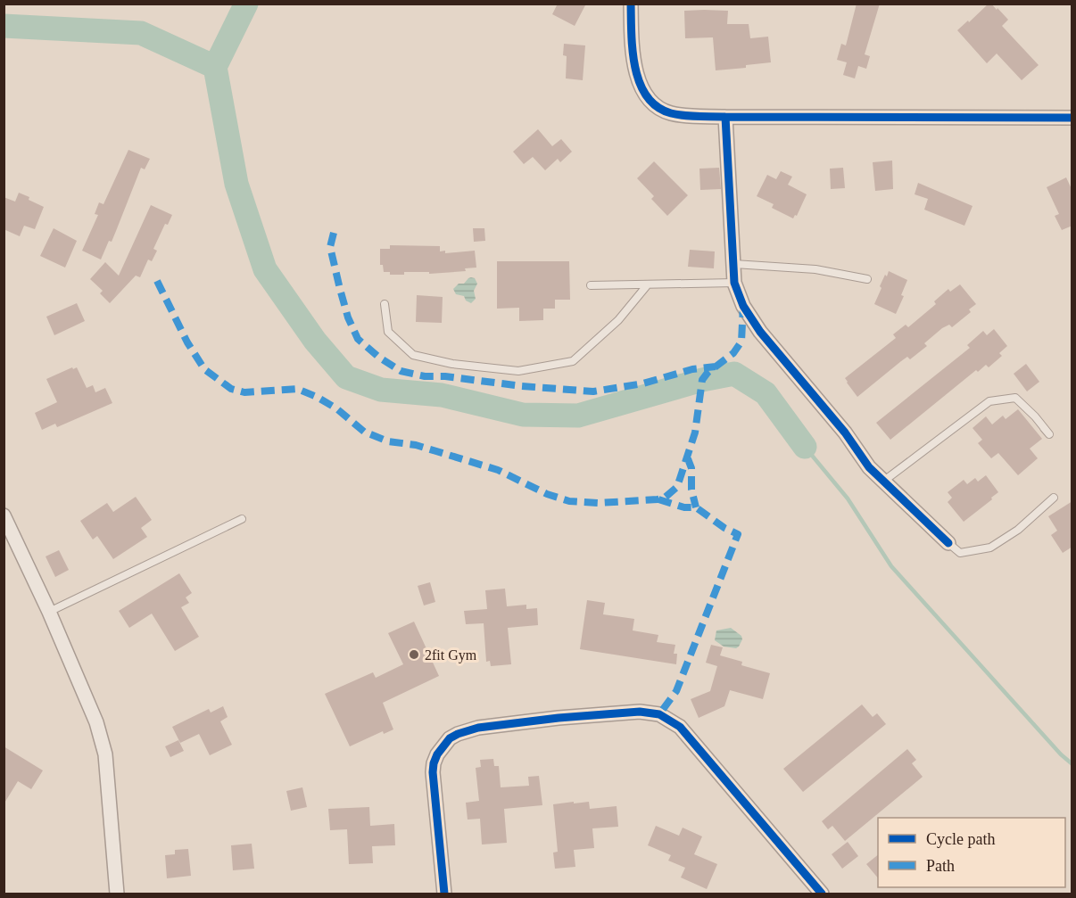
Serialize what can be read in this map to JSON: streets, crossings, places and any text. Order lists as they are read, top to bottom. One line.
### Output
{"places":["2fit Gym"],"legend":["Cycle path","Path"]}
